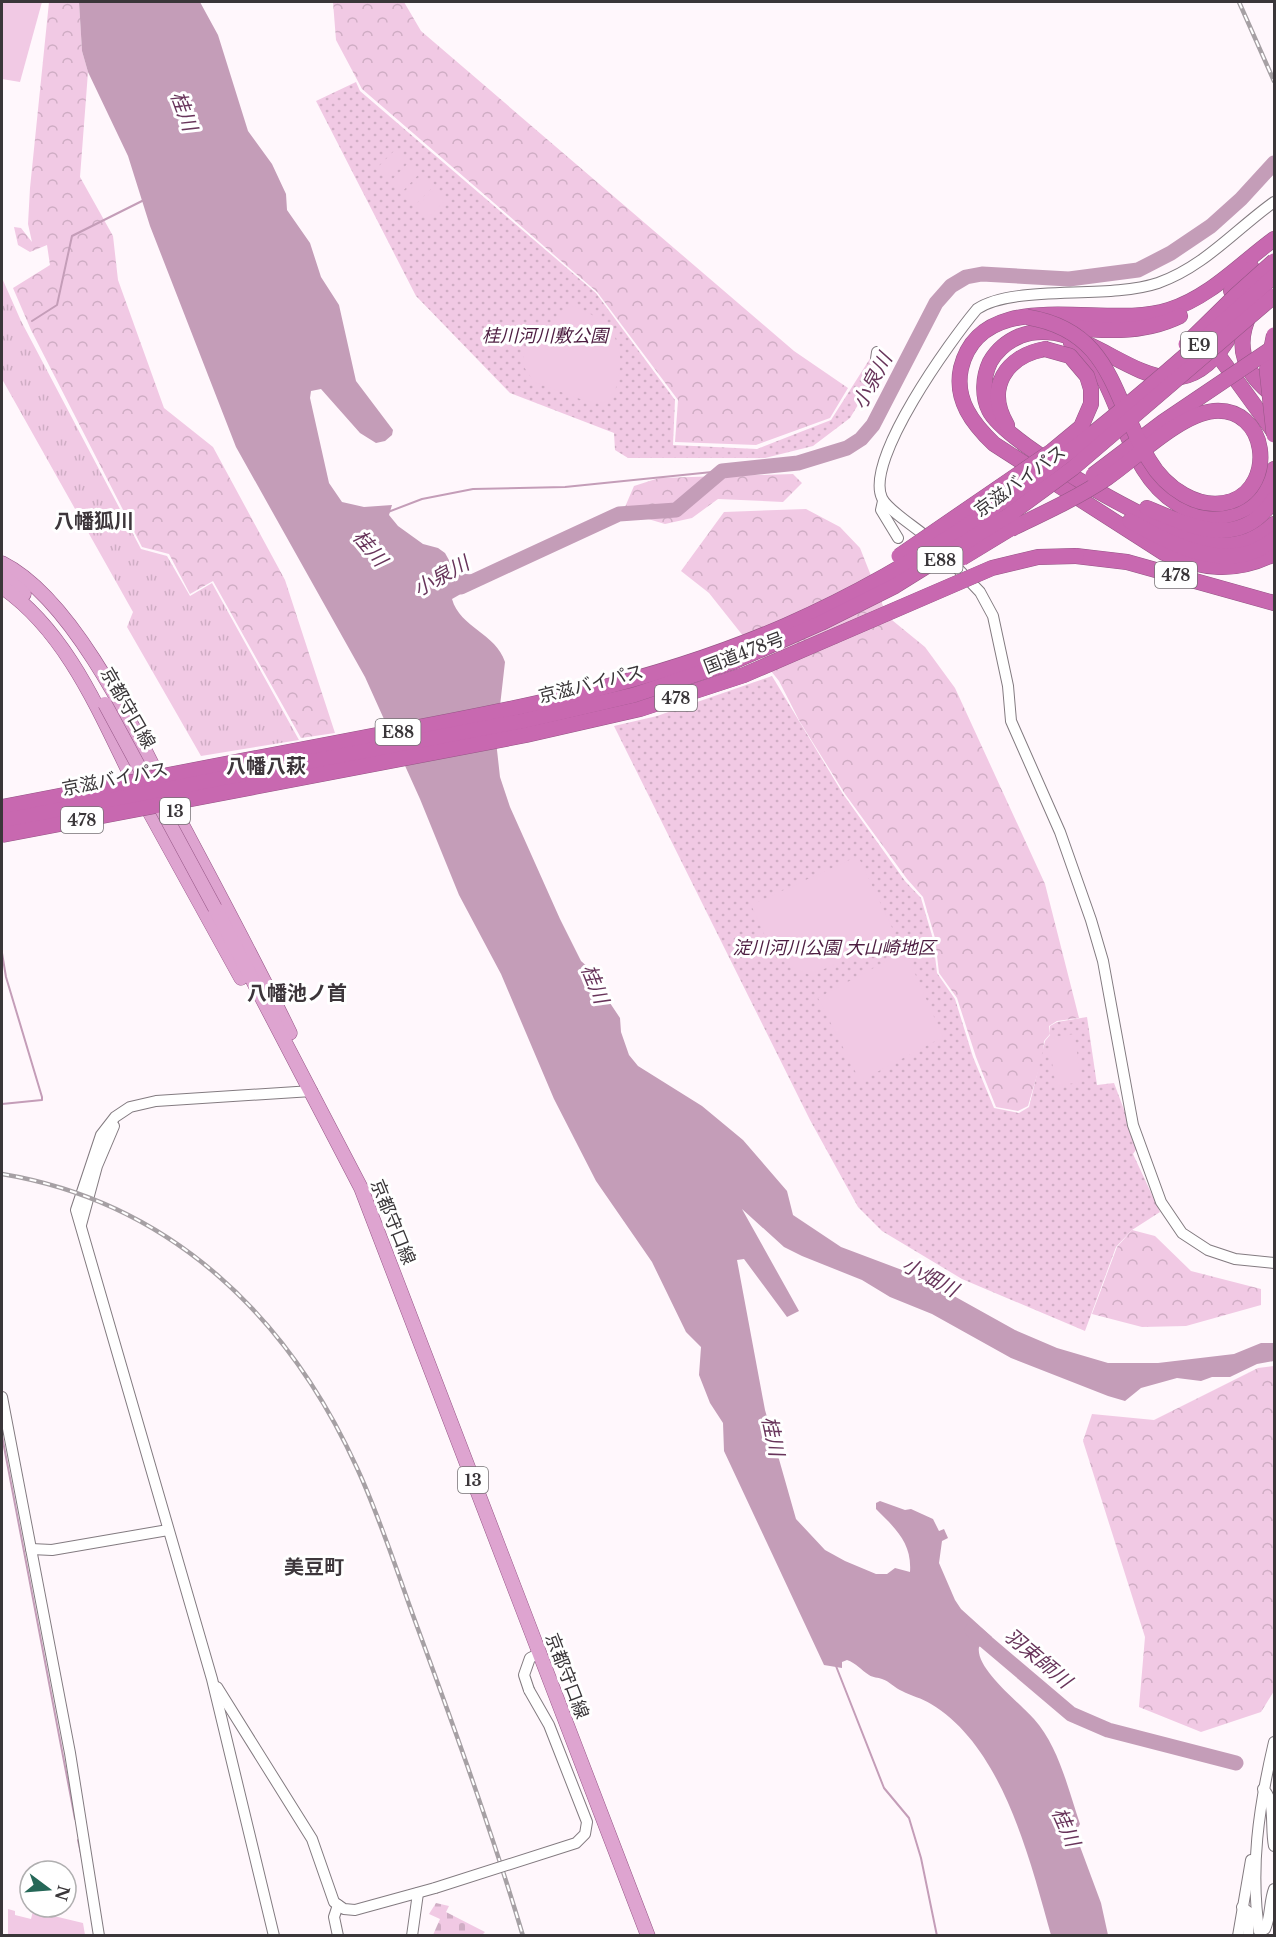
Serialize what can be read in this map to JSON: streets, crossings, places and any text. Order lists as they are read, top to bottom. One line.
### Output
{"streets":{"highway":["E9","京滋バイパス","E88","478","国道478号"],"main road":["京都守口線","13"]},"crossings":[["E9","京滋バイパス"],["京滋バイパス","E88"],["国道478号","京都守口線"],["京都守口線","13"]],"districts":["八幡狐川","八幡八萩","八幡池ノ首","美豆町"],"water":["桂川","小泉川","小畑川","羽束師川"],"parks":["桂川河川敷公園","淀川河川公園 大山崎地区"],"north":"right"}
